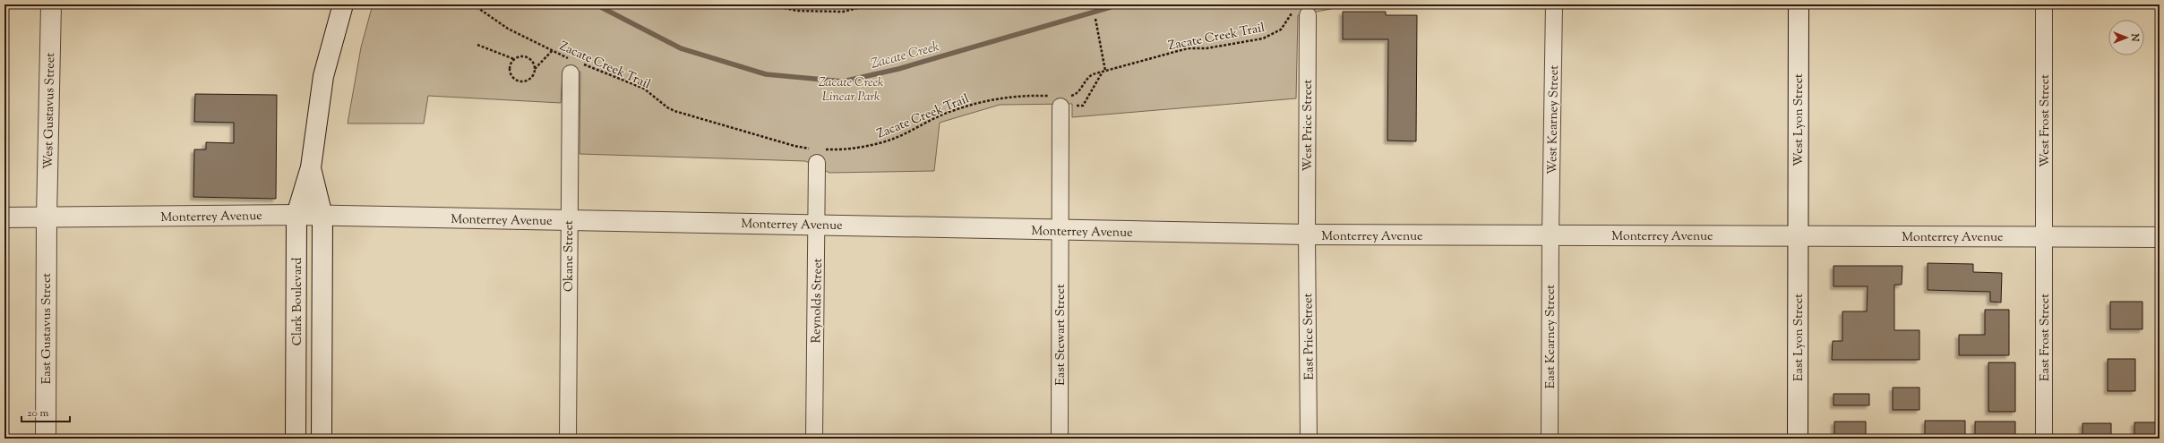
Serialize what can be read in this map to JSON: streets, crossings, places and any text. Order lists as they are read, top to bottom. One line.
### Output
{"streets":{"street":["West Gustavus Street","West Kearney Street","West Lyon Street","West Frost Street","West Price Street","Monterrey Avenue","Okane Street","Reynolds Street","Clark Boulevard","East Gustavus Street","East Stewart Street","East Price Street","East Kearney Street","East Lyon Street","East Frost Street"],"path":["Zacate Creek Trail"]},"crossings":[["Zacate Creek Trail","West Price Street"],["Zacate Creek Trail","Okane Street"],["Zacate Creek Trail","Reynolds Street"],["Zacate Creek Trail","East Stewart Street"],["West Gustavus Street","Monterrey Avenue"],["West Gustavus Street","East Gustavus Street"],["West Kearney Street","Monterrey Avenue"],["West Kearney Street","East Kearney Street"],["West Lyon Street","Monterrey Avenue"],["West Lyon Street","East Lyon Street"],["West Frost Street","Monterrey Avenue"],["West Frost Street","East Frost Street"],["West Price Street","Monterrey Avenue"],["West Price Street","East Price Street"],["Monterrey Avenue","Okane Street"],["Monterrey Avenue","Reynolds Street"],["Monterrey Avenue","Clark Boulevard"],["Monterrey Avenue","East Gustavus Street"],["Monterrey Avenue","East Stewart Street"],["Monterrey Avenue","East Price Street"],["Monterrey Avenue","East Kearney Street"],["Monterrey Avenue","East Lyon Street"],["Monterrey Avenue","East Frost Street"]],"water":["Zacate Creek"],"parks":["Zacate Creek Linear Park"],"scale_bar":"20 m","north":"right"}
